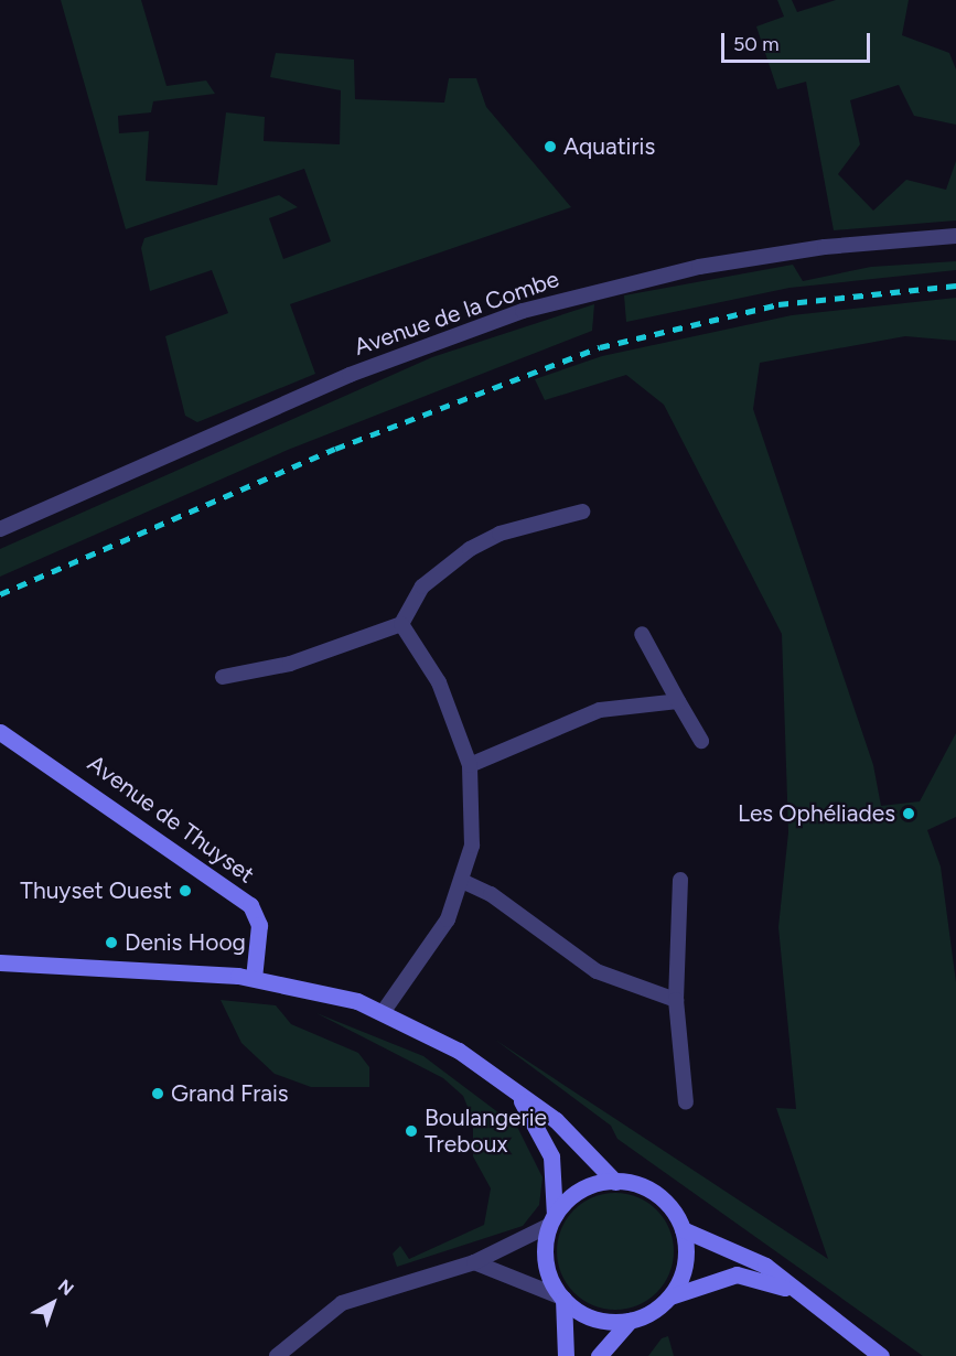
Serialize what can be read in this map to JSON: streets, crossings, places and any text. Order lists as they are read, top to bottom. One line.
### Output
{"streets":{"main road":["Avenue de Thuyset"],"street":["Avenue de la Combe"]},"places":["Aquatiris","Les Ophéliades","Thuyset Ouest","Denis Hoog","Grand Frais","Boulangerie Treboux"],"scale_bar":"50 m","north":"top right"}
